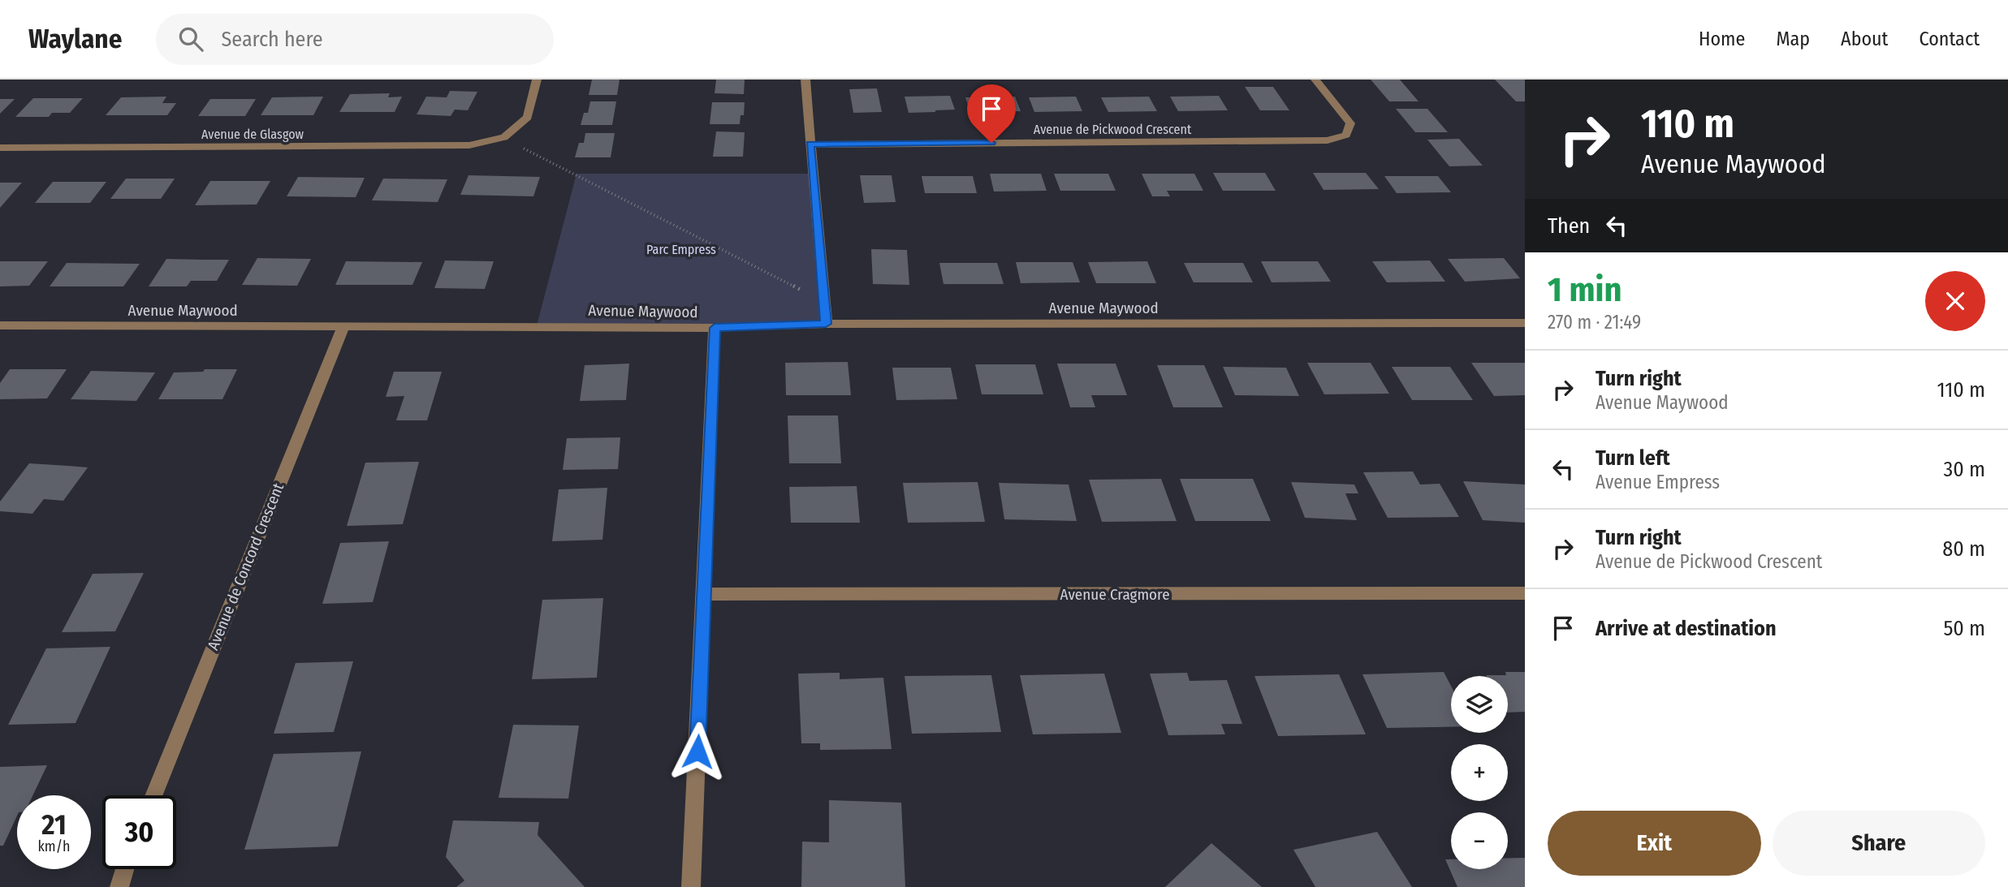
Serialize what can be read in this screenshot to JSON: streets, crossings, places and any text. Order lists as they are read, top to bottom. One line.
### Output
{"streets":{"street":["Avenue de Pickwood Crescent","Avenue de Glasgow","Avenue Maywood","Avenue de Concord Crescent","Avenue Cragmore"]},"crossings":[["Avenue Maywood","Avenue de Concord Crescent"]],"parks":["Parc Empress"],"page":{"header":"Waylane","search":"Search here","nav":["Home","Map","About","Contact"],"turn":["110 m","Avenue Maywood"],"then":"Then","heading":["1 min","270 m · 21:49"],"list":[{"name":"Turn right","note":"Avenue Maywood","value":"110 m"},{"name":"Turn left","note":"Avenue Empress","value":"30 m"},{"name":"Turn right","note":"Avenue de Pickwood Crescent","value":"80 m"},{"name":"Arrive at destination","value":"50 m"}],"map_buttons":["+","−"],"speed":"21 km/h","limit":"30","buttons":["Exit","Share"]}}
